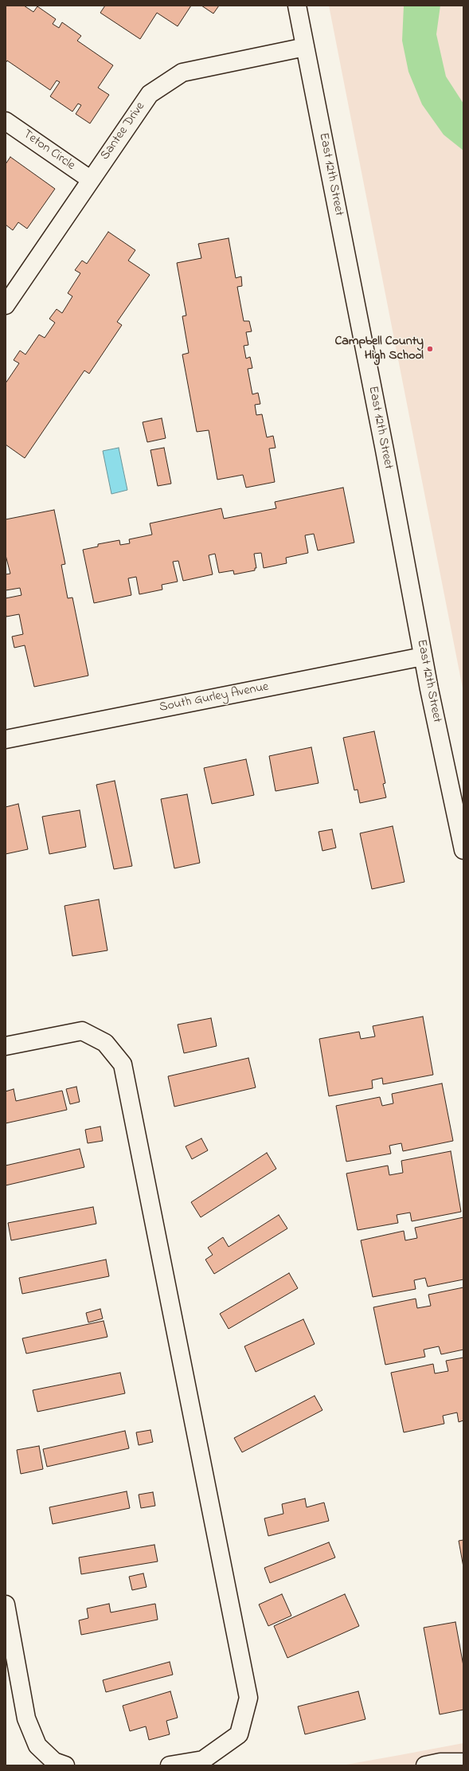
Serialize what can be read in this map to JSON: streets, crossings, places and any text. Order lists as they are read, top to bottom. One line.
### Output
{"streets":{"street":["Santee Drive","Teton Circle","East 12th Street","South Gurley Avenue"]},"crossings":[["Santee Drive","Teton Circle"],["Santee Drive","East 12th Street"],["East 12th Street","South Gurley Avenue"]],"places":["Campbell County High School"]}
